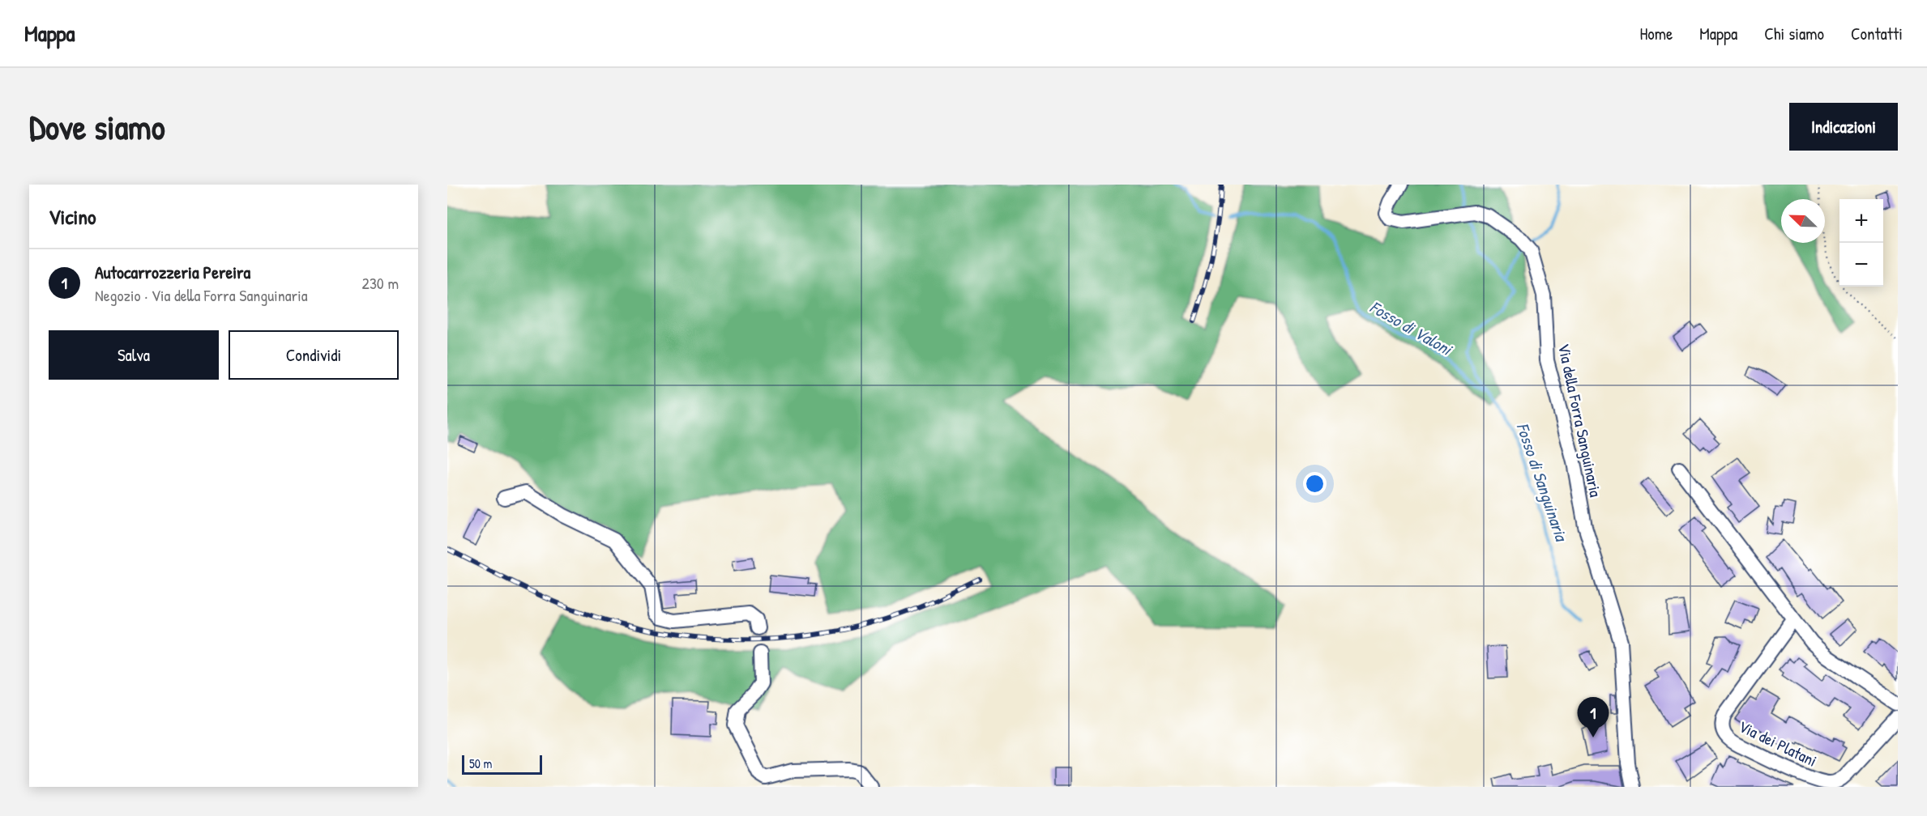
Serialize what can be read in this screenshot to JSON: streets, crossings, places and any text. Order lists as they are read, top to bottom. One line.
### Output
{"streets":{"street":["Via della Forra Sanguinaria","Via dei Platani"]},"water":["Fosso di Valoni","Fosso di Sanguinaria"],"scale_bar":"50 m","north":"top left","page":{"header":"Mappa","nav":["Home","Mappa","Chi siamo","Contatti"],"buttons":["Indicazioni",["Salva","Condividi"]],"title":"Dove siamo","heading":"Vicino","map_buttons":["+","−"],"list":[{"mark":"1","name":"Autocarrozzeria Pereira","note":"Negozio · Via della Forra Sanguinaria","value":"230 m"}],"pins":"1","scale":"50 m"}}
